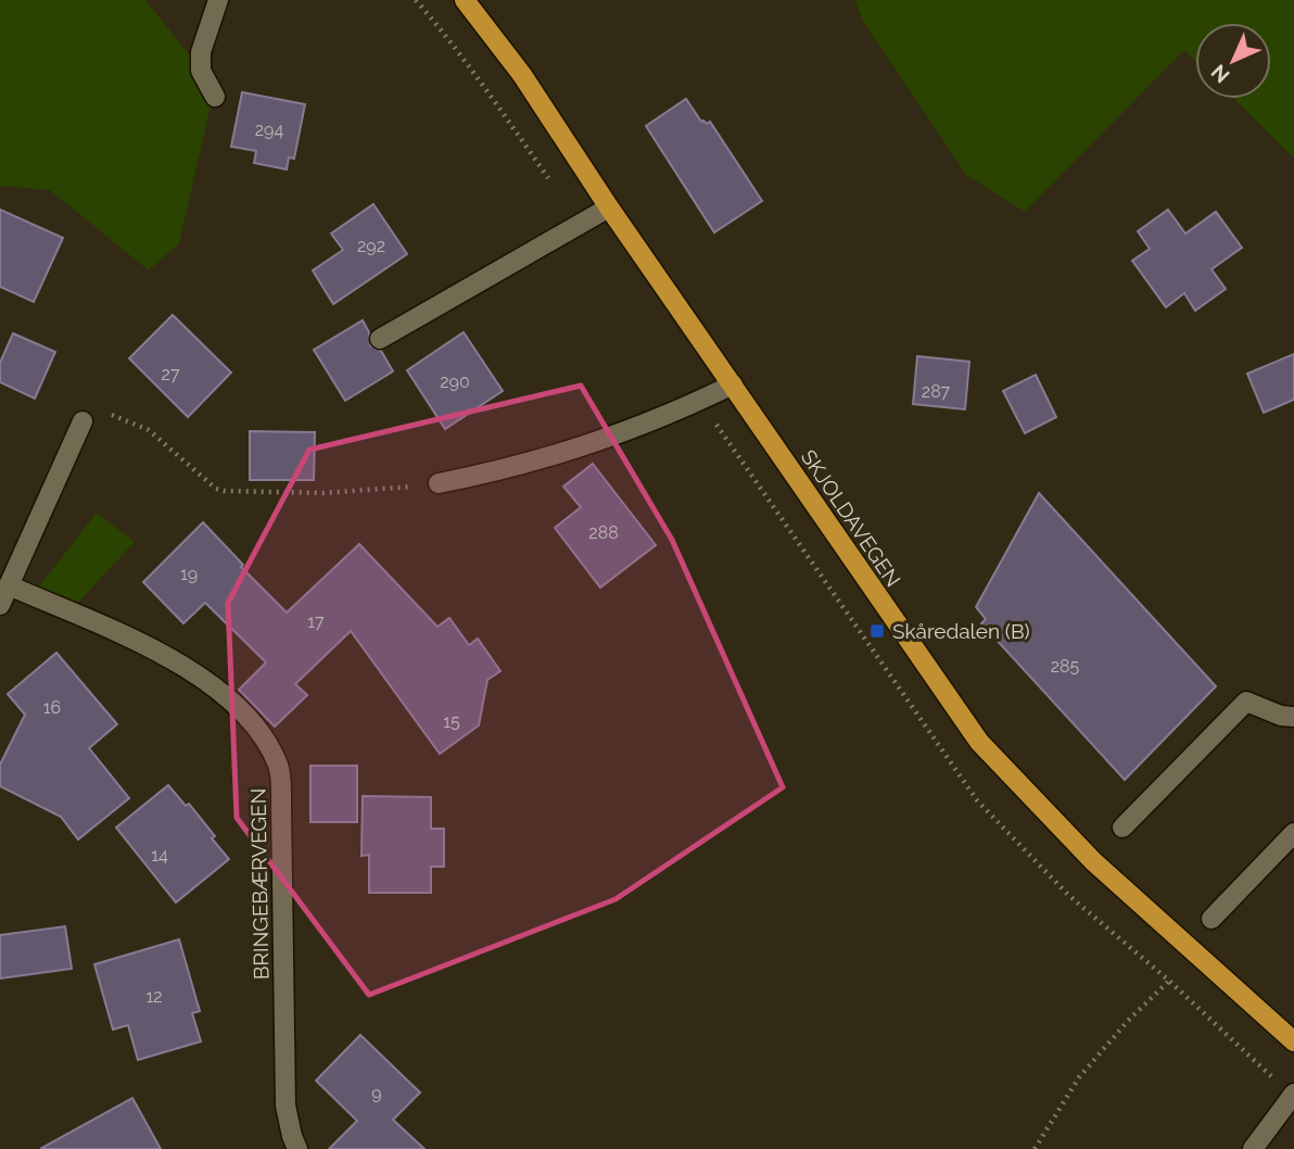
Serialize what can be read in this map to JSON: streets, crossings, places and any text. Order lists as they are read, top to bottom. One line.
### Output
{"streets":{"main road":["SKJOLDAVEGEN"],"street":["BRINGEBÆRVEGEN"]},"places":{"transit":["Skåredalen (B)"]},"house_numbers":["294","292","27","290","287","288","19","17","285","16","15","14","12","9"],"north":"bottom left"}
